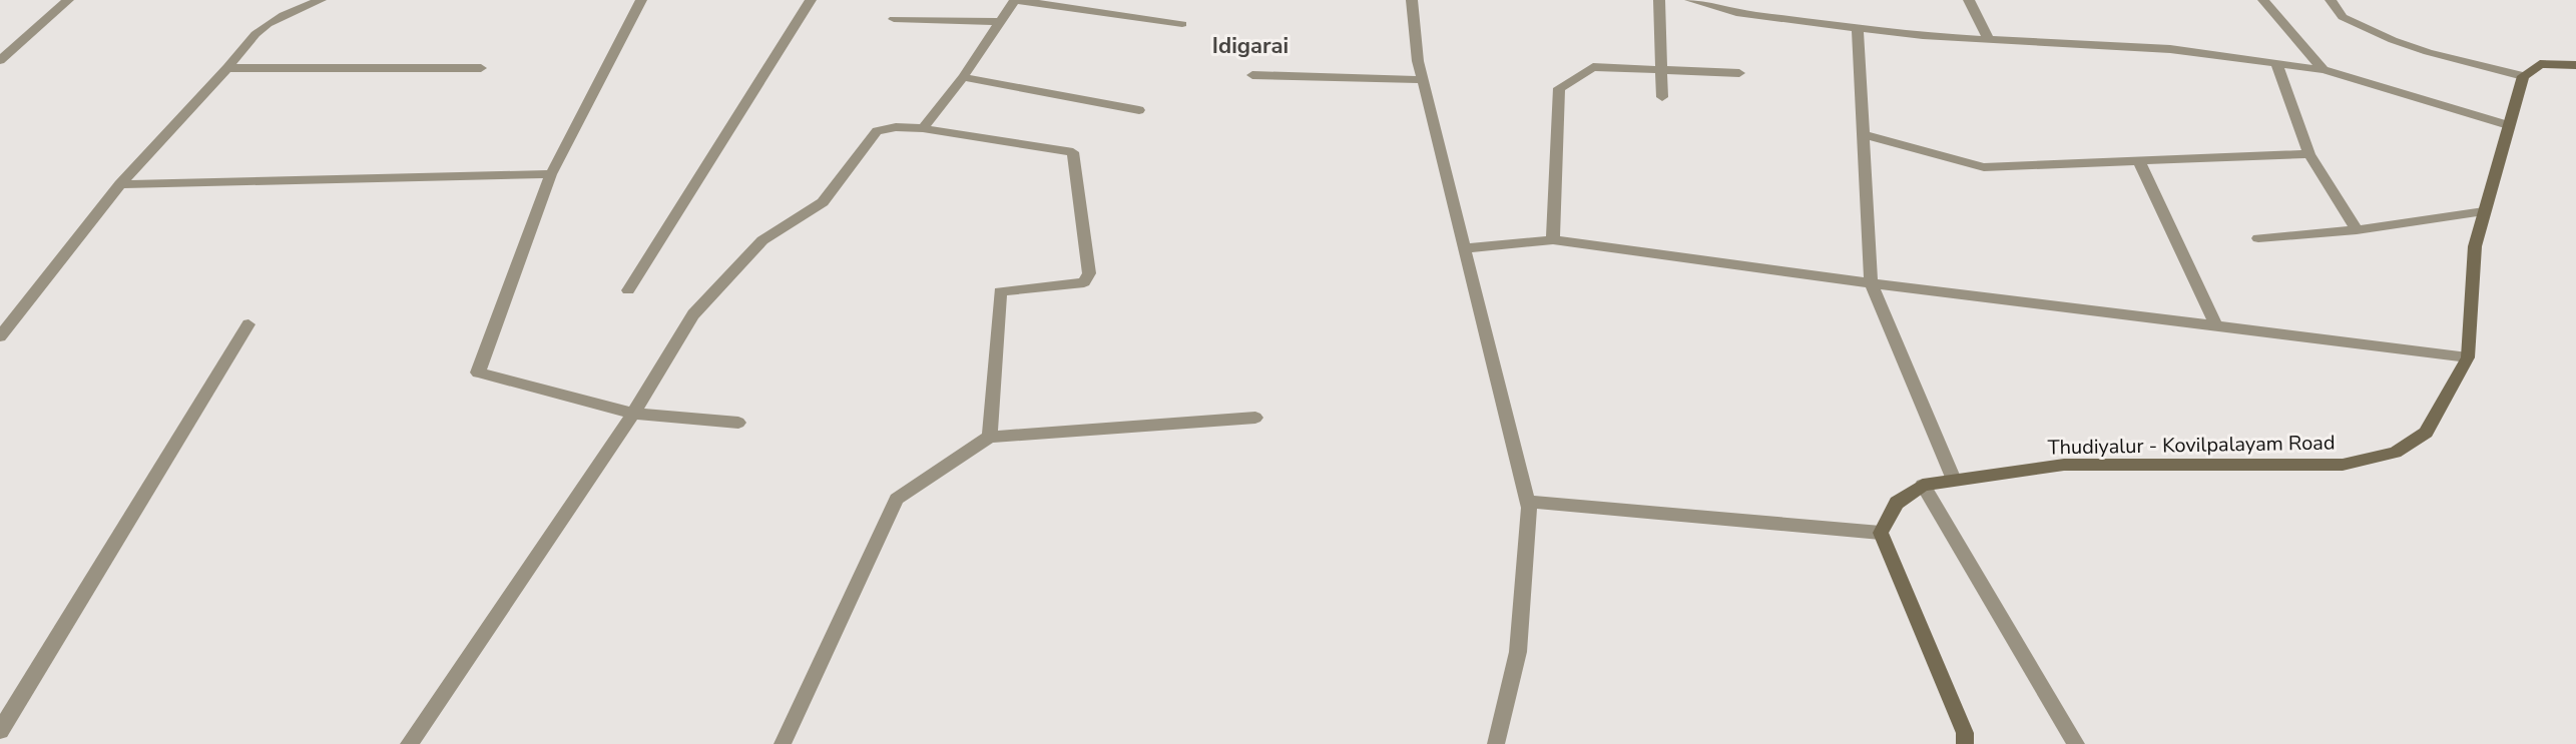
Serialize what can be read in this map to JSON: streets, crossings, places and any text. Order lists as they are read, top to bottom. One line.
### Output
{"streets":{"main road":["Thudiyalur - Kovilpalayam Road"]},"districts":["Idigarai"]}
